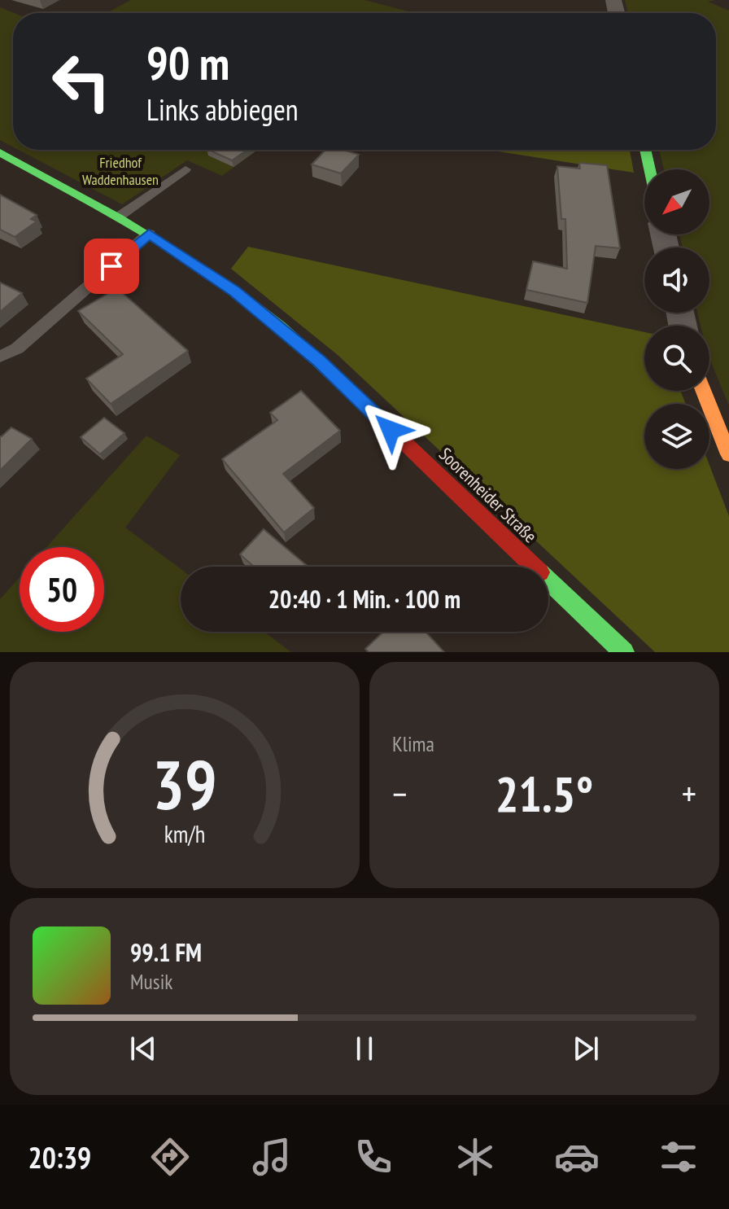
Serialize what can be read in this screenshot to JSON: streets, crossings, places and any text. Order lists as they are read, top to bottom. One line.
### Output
{"streets":{"main road":["Soorenheider Straße"]},"parks":["Friedhof Waddenhausen"],"north":"bottom left","page":{"turn":["90 m","Links abbiegen"],"limit":"50","trip":"20:40 · 1 Min. · 100 m","tile":"Klima","heat":["−","21.5°","+"],"song":["99.1 FM","Musik"],"tabs":"20:39","gauge":["39","km/h"]}}
